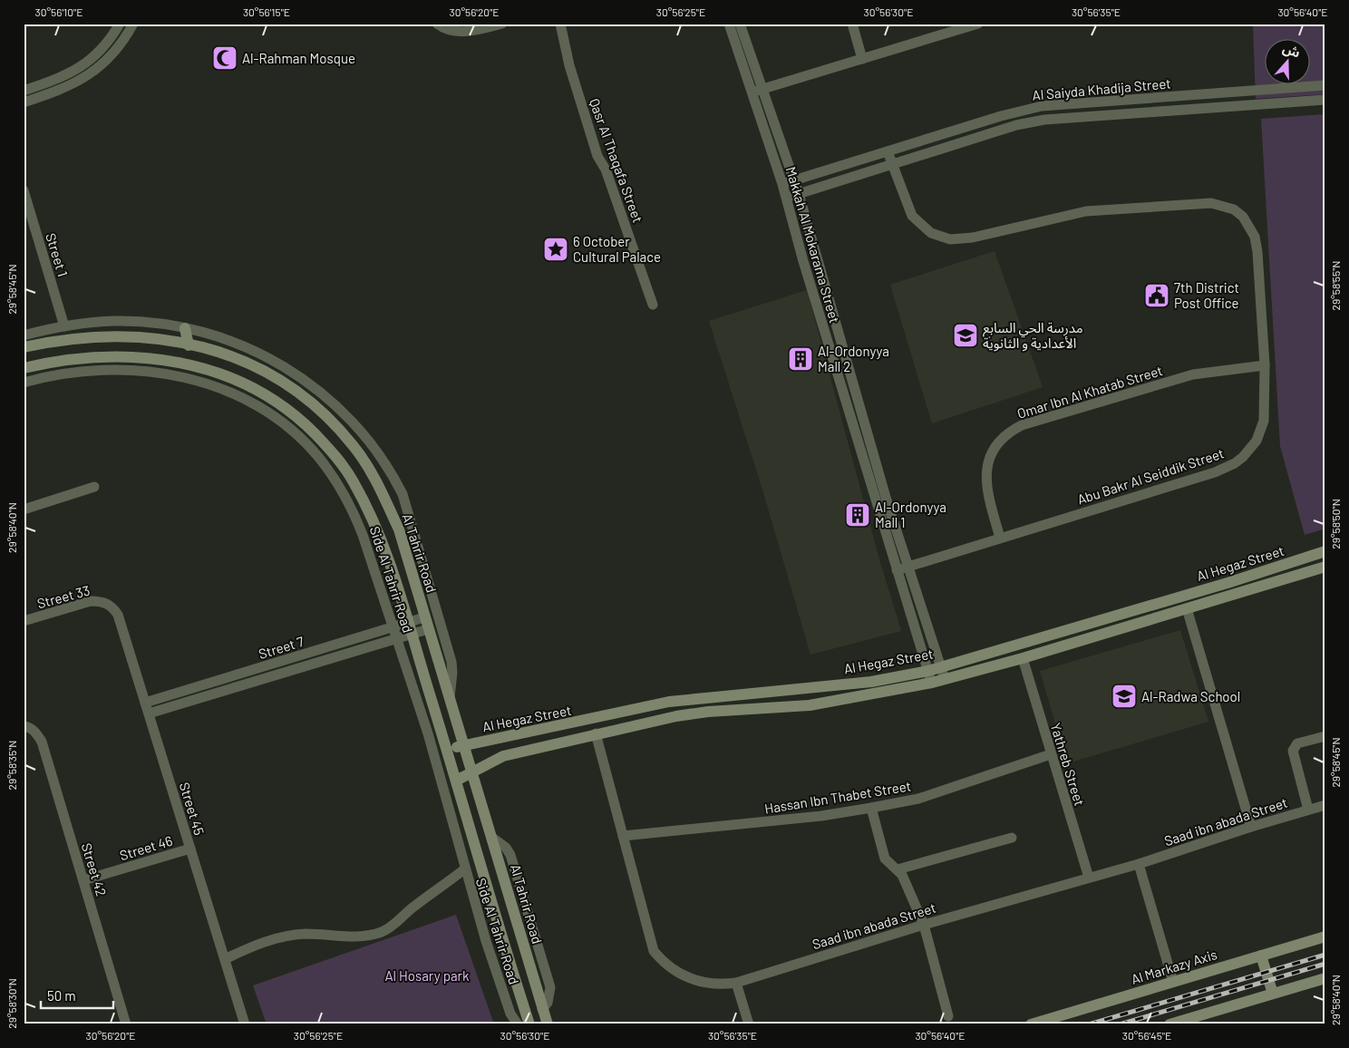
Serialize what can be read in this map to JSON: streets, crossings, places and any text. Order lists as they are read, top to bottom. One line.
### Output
{"streets":{"street":["Al Saiyda Khadija Street","Qasr Al Thaqafa Street","Makkah Al Mokarama Street","Street 1","Omar Ibn Al Khatab Street","Abu Bakr Al Seiddik Street","Al Tahrir Road","Al Hegaz Street","Side Al Tahrir Road","Street 33","Street 7","Yathreb Street","Hassan Ibn Thabet Street","Street 45","Saad ibn abada Street","Street 46","Street 42","Al Markazy Axis"]},"crossings":[["Al Saiyda Khadija Street","Makkah Al Mokarama Street"],["Al Saiyda Khadija Street","Abu Bakr Al Seiddik Street"],["Makkah Al Mokarama Street","Abu Bakr Al Seiddik Street"],["Makkah Al Mokarama Street","Al Hegaz Street"],["Omar Ibn Al Khatab Street","Abu Bakr Al Seiddik Street"],["Al Tahrir Road","Al Hegaz Street"],["Al Tahrir Road","Street 7"],["Al Hegaz Street","Yathreb Street"],["Al Hegaz Street","Saad ibn abada Street"],["Side Al Tahrir Road","Street 7"],["Street 33","Street 45"],["Street 7","Street 45"],["Yathreb Street","Hassan Ibn Thabet Street"],["Yathreb Street","Saad ibn abada Street"],["Hassan Ibn Thabet Street","Saad ibn abada Street"],["Street 45","Street 46"],["Street 46","Street 42"]],"parks":["Al Hosary park"],"places":{"mosque":["Al-Rahman Mosque"],"place":["6 October Cultural Palace"],"public building":["7th District Post Office"],"school or university":["مدرسة الحي السابع الأعدادية و الثانوية","Al-Radwa School"],"building":["Al-Ordonyya Mall 2","Al-Ordonyya Mall 1"]},"scale_bar":"50 m","north":"top","coordinates":["30°56'10\"E","30°56'15\"E","30°56'20\"E","30°56'25\"E","30°56'30\"E","30°56'35\"E","30°56'40\"E","29°58'55\"N","29°58'45\"N","29°58'50\"N","29°58'40\"N","29°58'35\"N","29°58'30\"N","30°56'45\"E"]}
